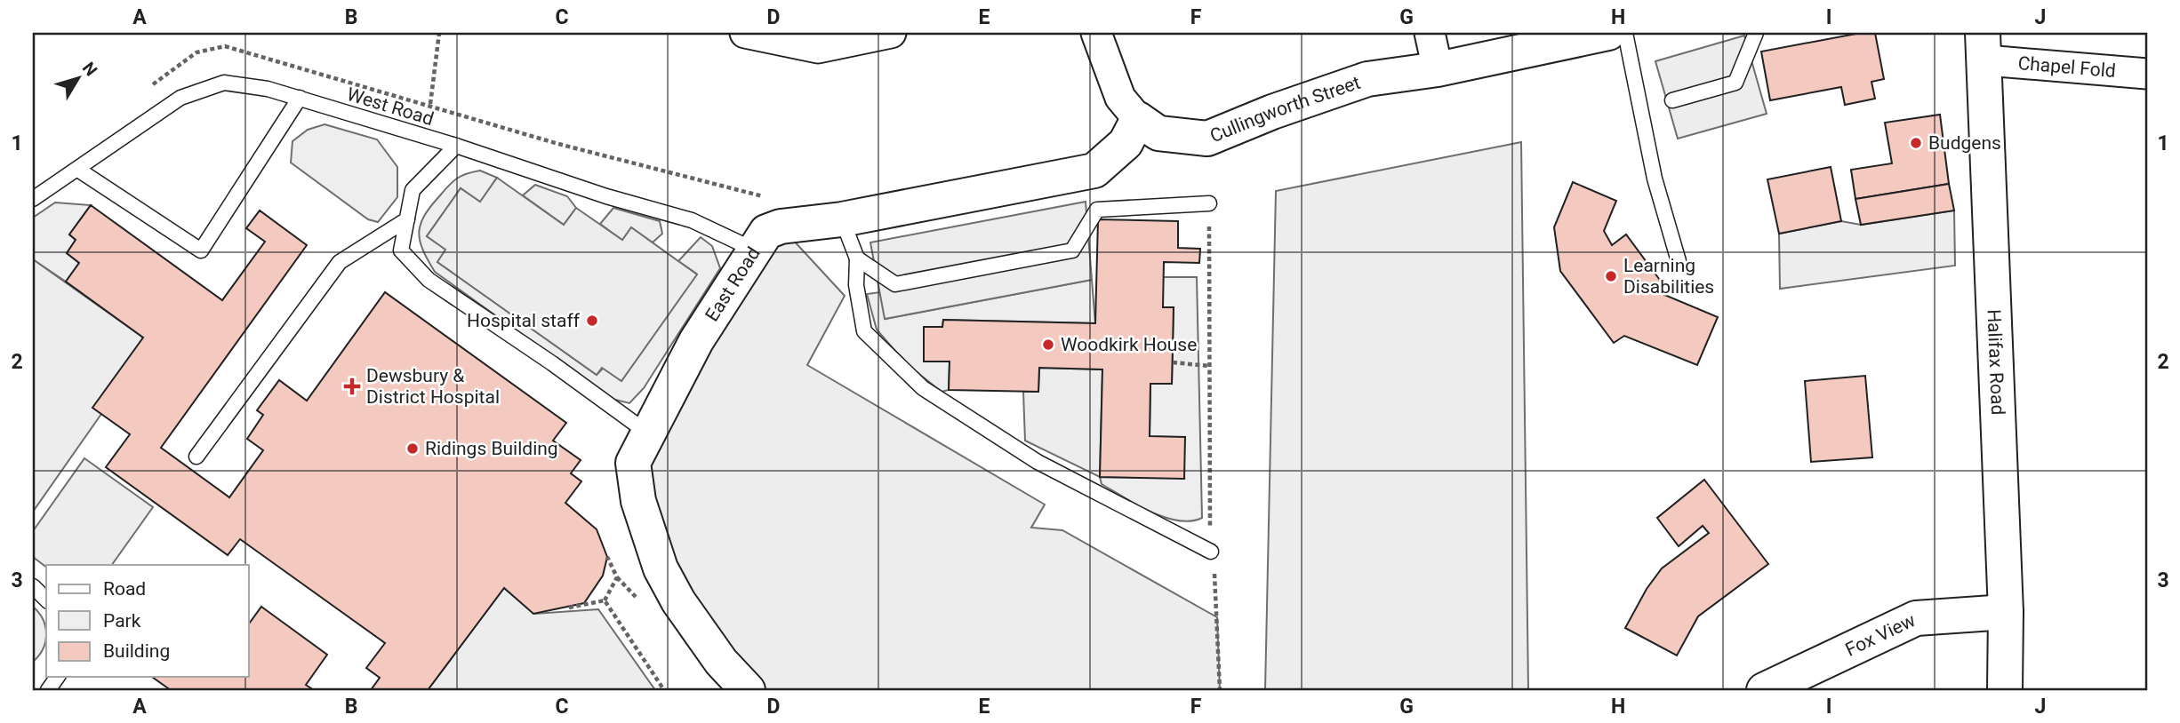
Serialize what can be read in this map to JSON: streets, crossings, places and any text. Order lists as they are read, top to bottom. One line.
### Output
{"streets":{"street":["Chapel Fold","Cullingworth Street","East Road","Halifax Road","Fox View"],"lane":["West Road"]},"crossings":[["Chapel Fold","Halifax Road"],["West Road","East Road"],["Cullingworth Street","East Road"],["Halifax Road","Fox View"]],"places":{"other":["Budgens","Learning Disabilities","Hospital staff","Woodkirk House","Ridings Building"],"health":["Dewsbury & District Hospital"]},"legend":["Road","Park","Building"],"north":"top right","grid":{"columns":["A","B","C","D","E","F","G","H","I","J"],"rows":["1","2","3"]}}
